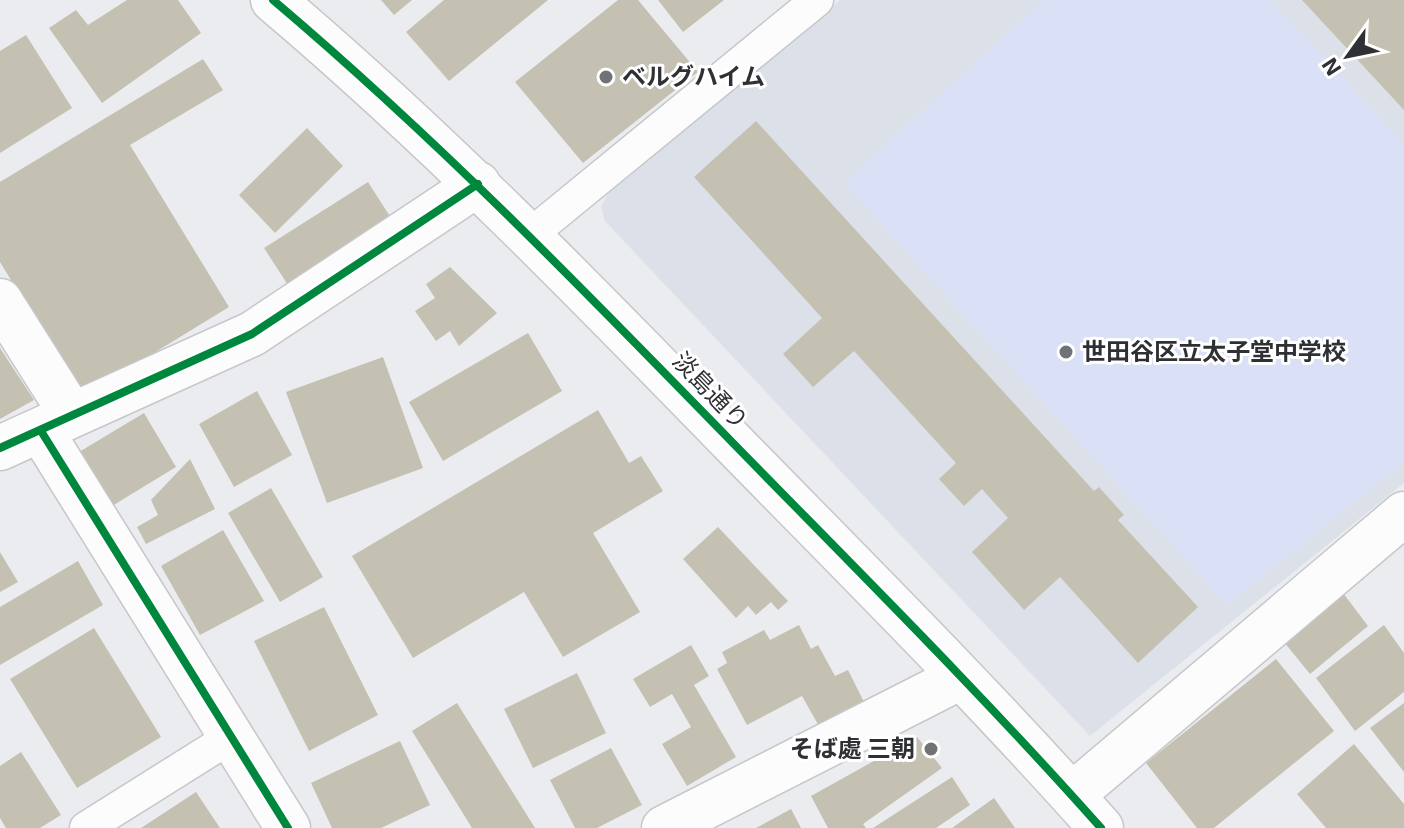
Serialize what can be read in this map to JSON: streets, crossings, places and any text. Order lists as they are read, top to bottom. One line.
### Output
{"streets":{"street":["淡島通り"]},"places":["ベルグハイム","世田谷区立太子堂中学校","そば處 三朝"],"north":"bottom left"}
